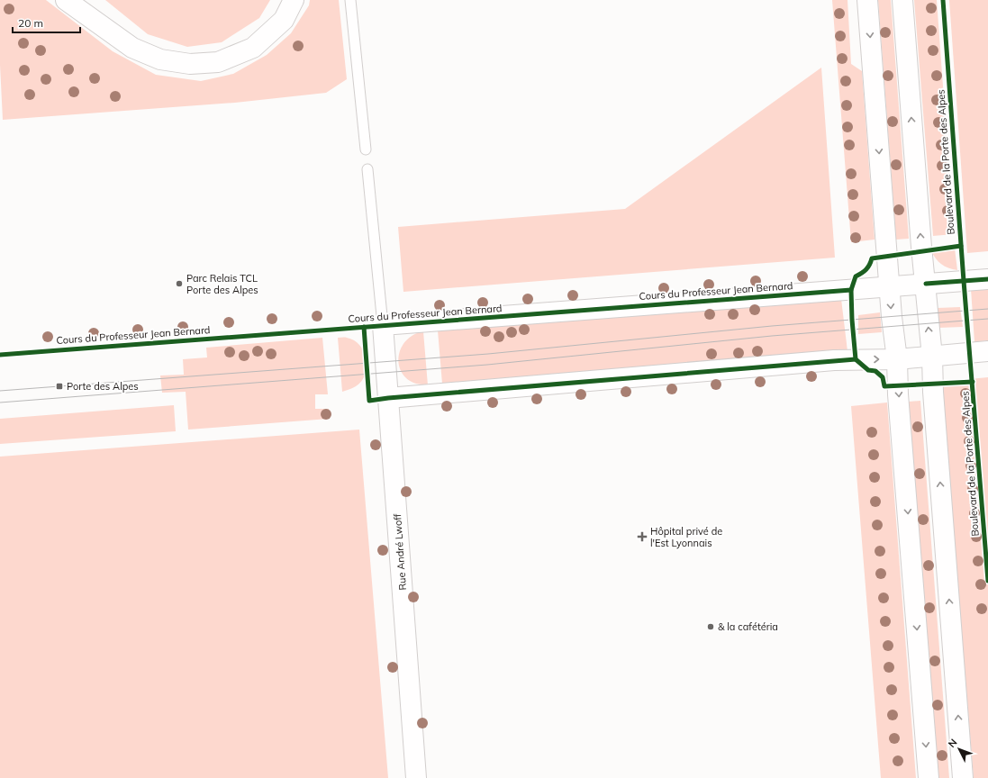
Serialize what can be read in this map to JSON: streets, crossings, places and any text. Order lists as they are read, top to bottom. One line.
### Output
{"streets":{"street":["Cours du Professeur Jean Bernard","Rue André Lwoff"],"cycle path":["Boulevard de la Porte des Alpes"]},"crossings":[["Cours du Professeur Jean Bernard","Rue André Lwoff"]],"places":{"other":["Parc Relais TCL Porte des Alpes","& la cafétéria"],"transit":["Porte des Alpes"],"health":["Hôpital privé de l'Est Lyonnais"]},"scale_bar":"20 m","north":"top left"}
